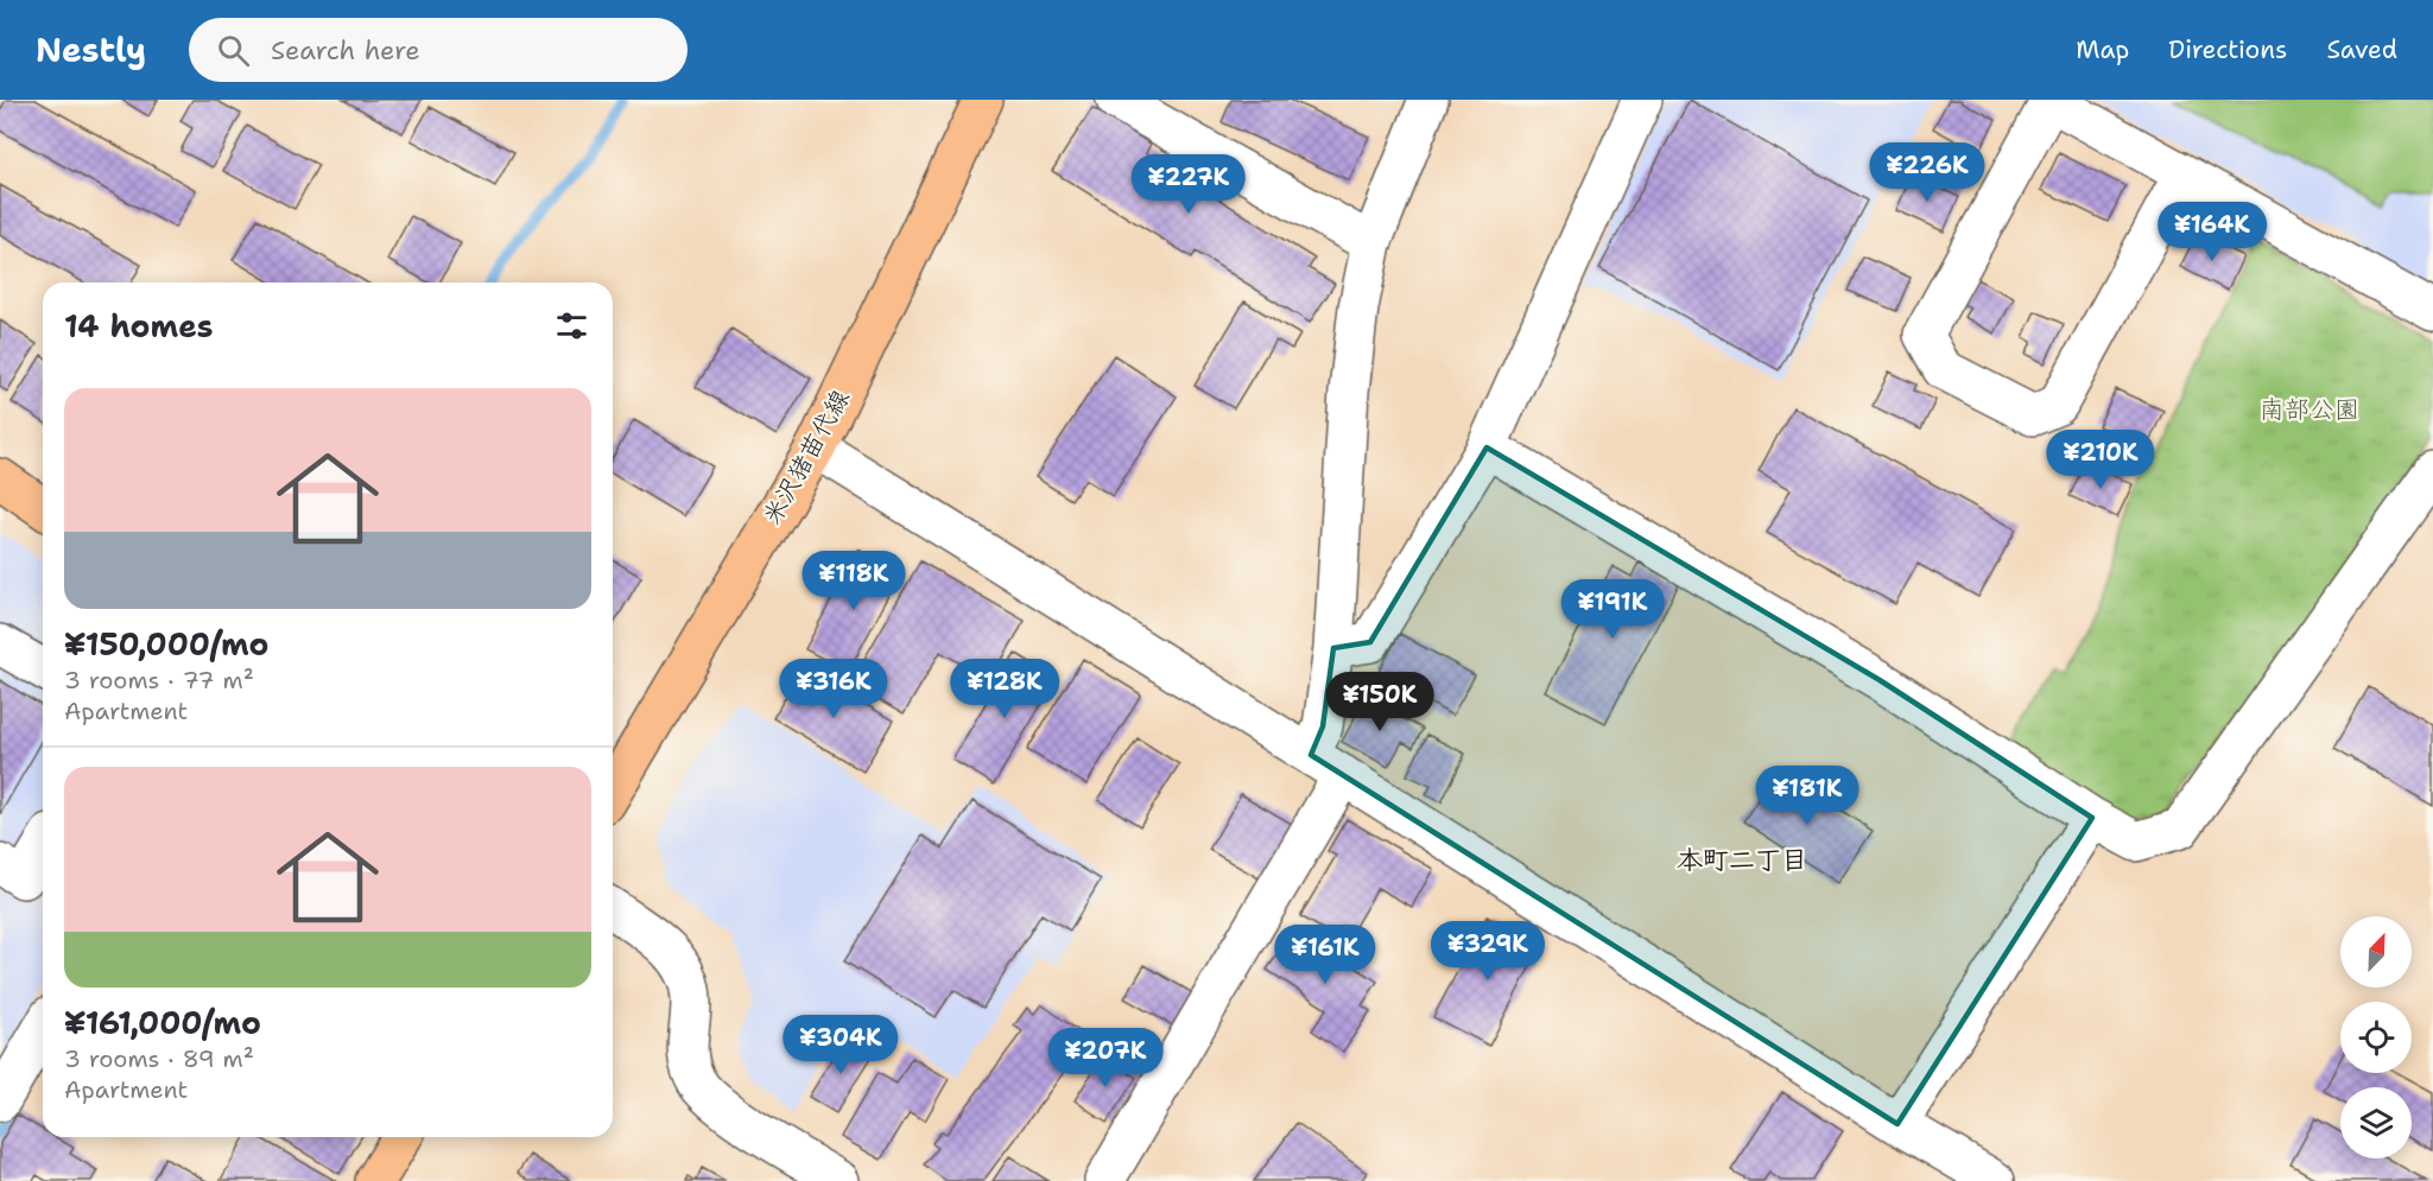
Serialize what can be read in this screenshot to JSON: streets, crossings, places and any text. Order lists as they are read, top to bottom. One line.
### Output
{"streets":{"main road":["米沢猪苗代線"]},"districts":["本町二丁目"],"parks":["南部公園"],"north":"top right","page":{"header":"Nestly","search":"Search here","nav":["Map","Directions","Saved"],"price":["¥226K","¥227K","¥164K","¥210K","¥118K","¥191K","¥316K","¥128K","¥150K","¥181K","¥329K","¥161K","¥304K","¥207K"],"heading":"14 homes","list":[{"name":"¥150,000/mo","note":"3 rooms · 77 m² · Apartment"},{"name":"¥161,000/mo","note":"3 rooms · 89 m² · Apartment"}]}}
